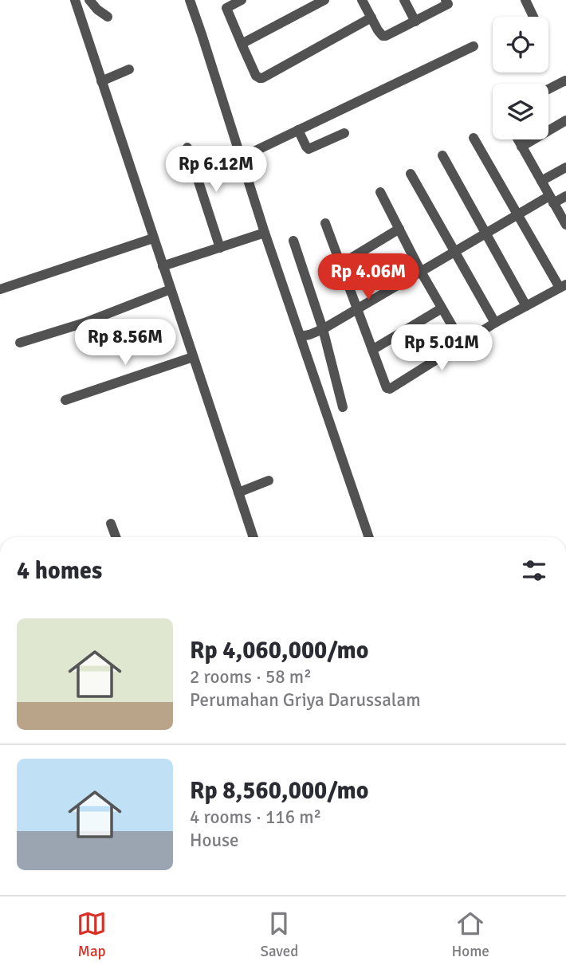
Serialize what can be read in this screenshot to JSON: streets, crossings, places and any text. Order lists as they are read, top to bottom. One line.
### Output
{"page":{"price":["Rp 6.12M","Rp 4.06M","Rp 8.56M","Rp 5.01M"],"heading":"4 homes","list":[{"name":"Rp 4,060,000/mo","note":"2 rooms · 58 m² · Perumahan Griya Darussalam"},{"name":"Rp 8,560,000/mo","note":"4 rooms · 116 m² · House"}],"tabs":["Map","Saved","Home"]}}
